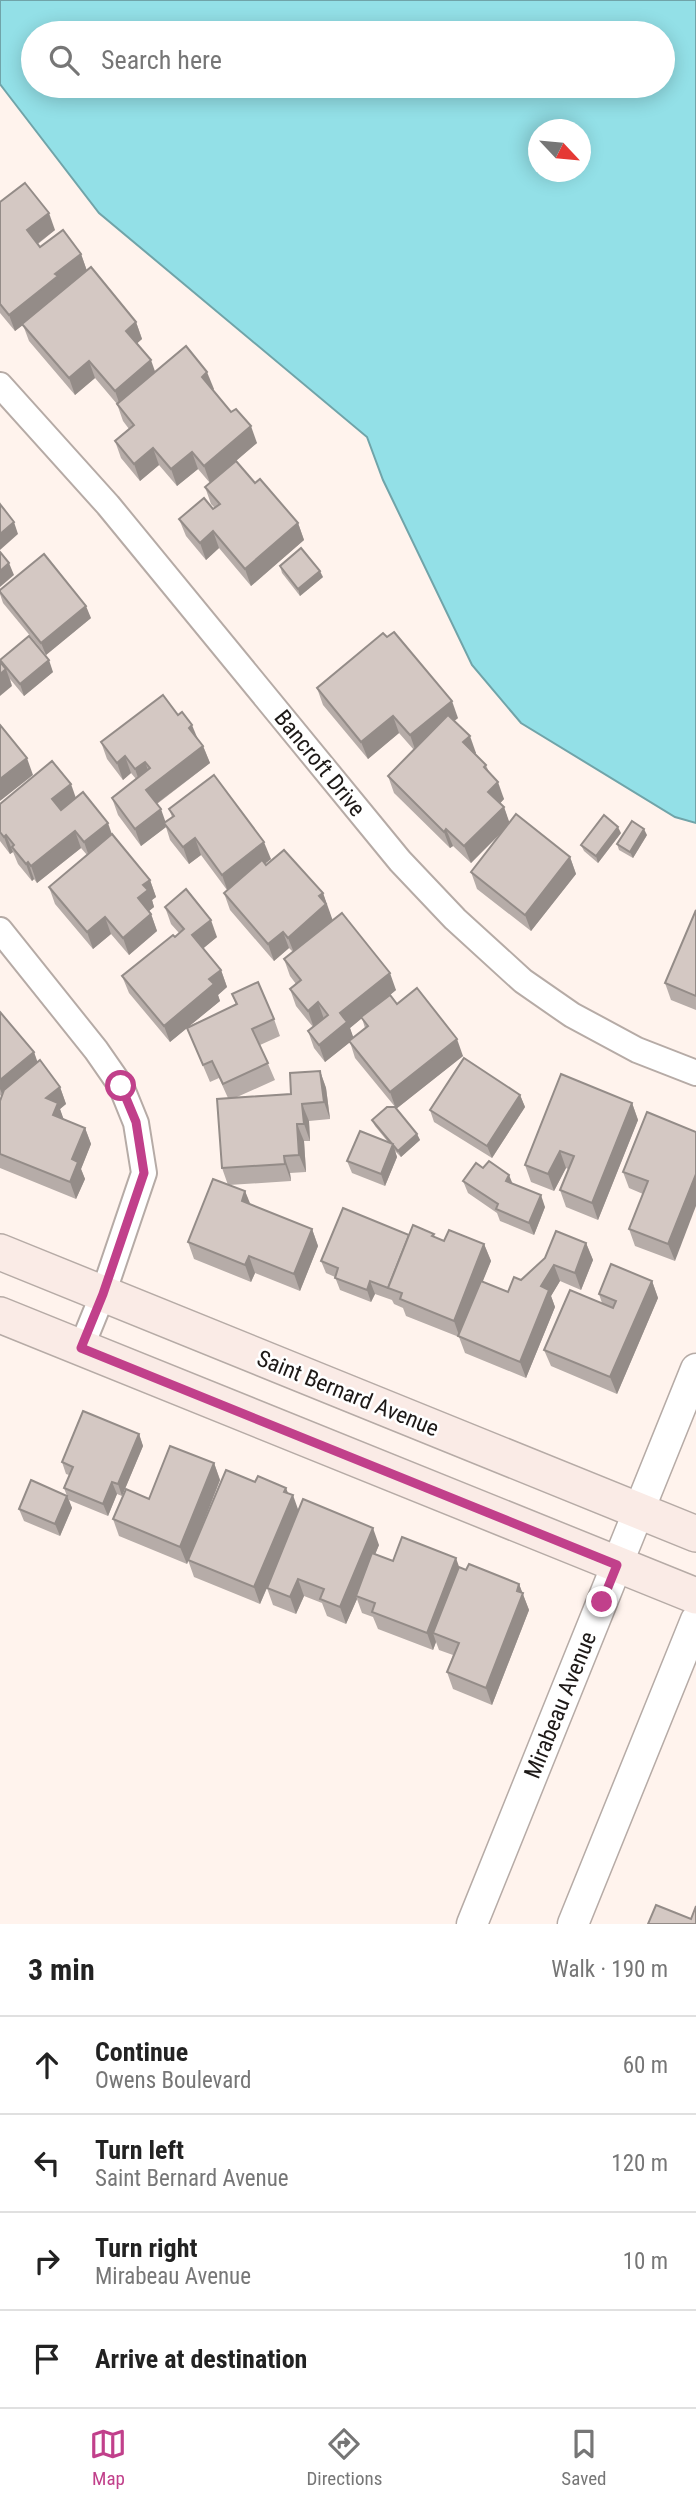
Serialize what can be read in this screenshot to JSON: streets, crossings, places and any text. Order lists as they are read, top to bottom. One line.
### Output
{"streets":{"main road":["Saint Bernard Avenue"],"street":["Bancroft Drive","Mirabeau Avenue"]},"crossings":[["Saint Bernard Avenue","Mirabeau Avenue"]],"north":"bottom right","page":{"search":"Search here","heading":["3 min","Walk · 190 m"],"list":[["Continue","Owens Boulevard","60 m"],["Turn left","Saint Bernard Avenue","120 m"],["Turn right","Mirabeau Avenue","10 m"],"Arrive at destination"],"nav":["Map","Directions","Saved"]}}
